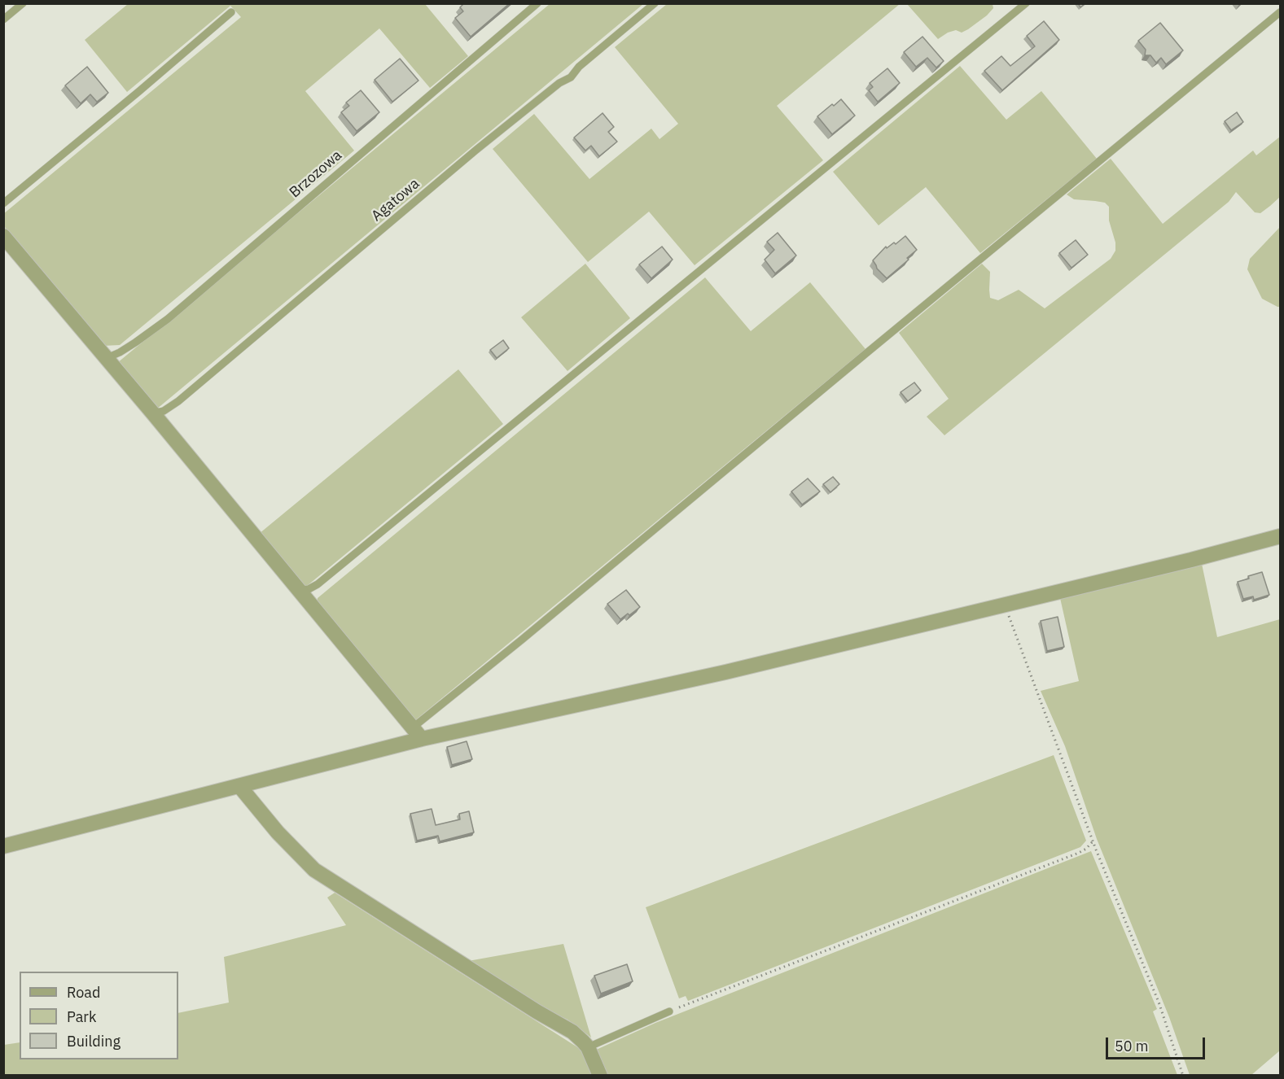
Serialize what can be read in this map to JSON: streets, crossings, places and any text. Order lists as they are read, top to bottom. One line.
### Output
{"streets":{"lane":["Brzozowa","Agatowa"]},"legend":["Road","Park","Building"],"scale_bar":"50 m"}
